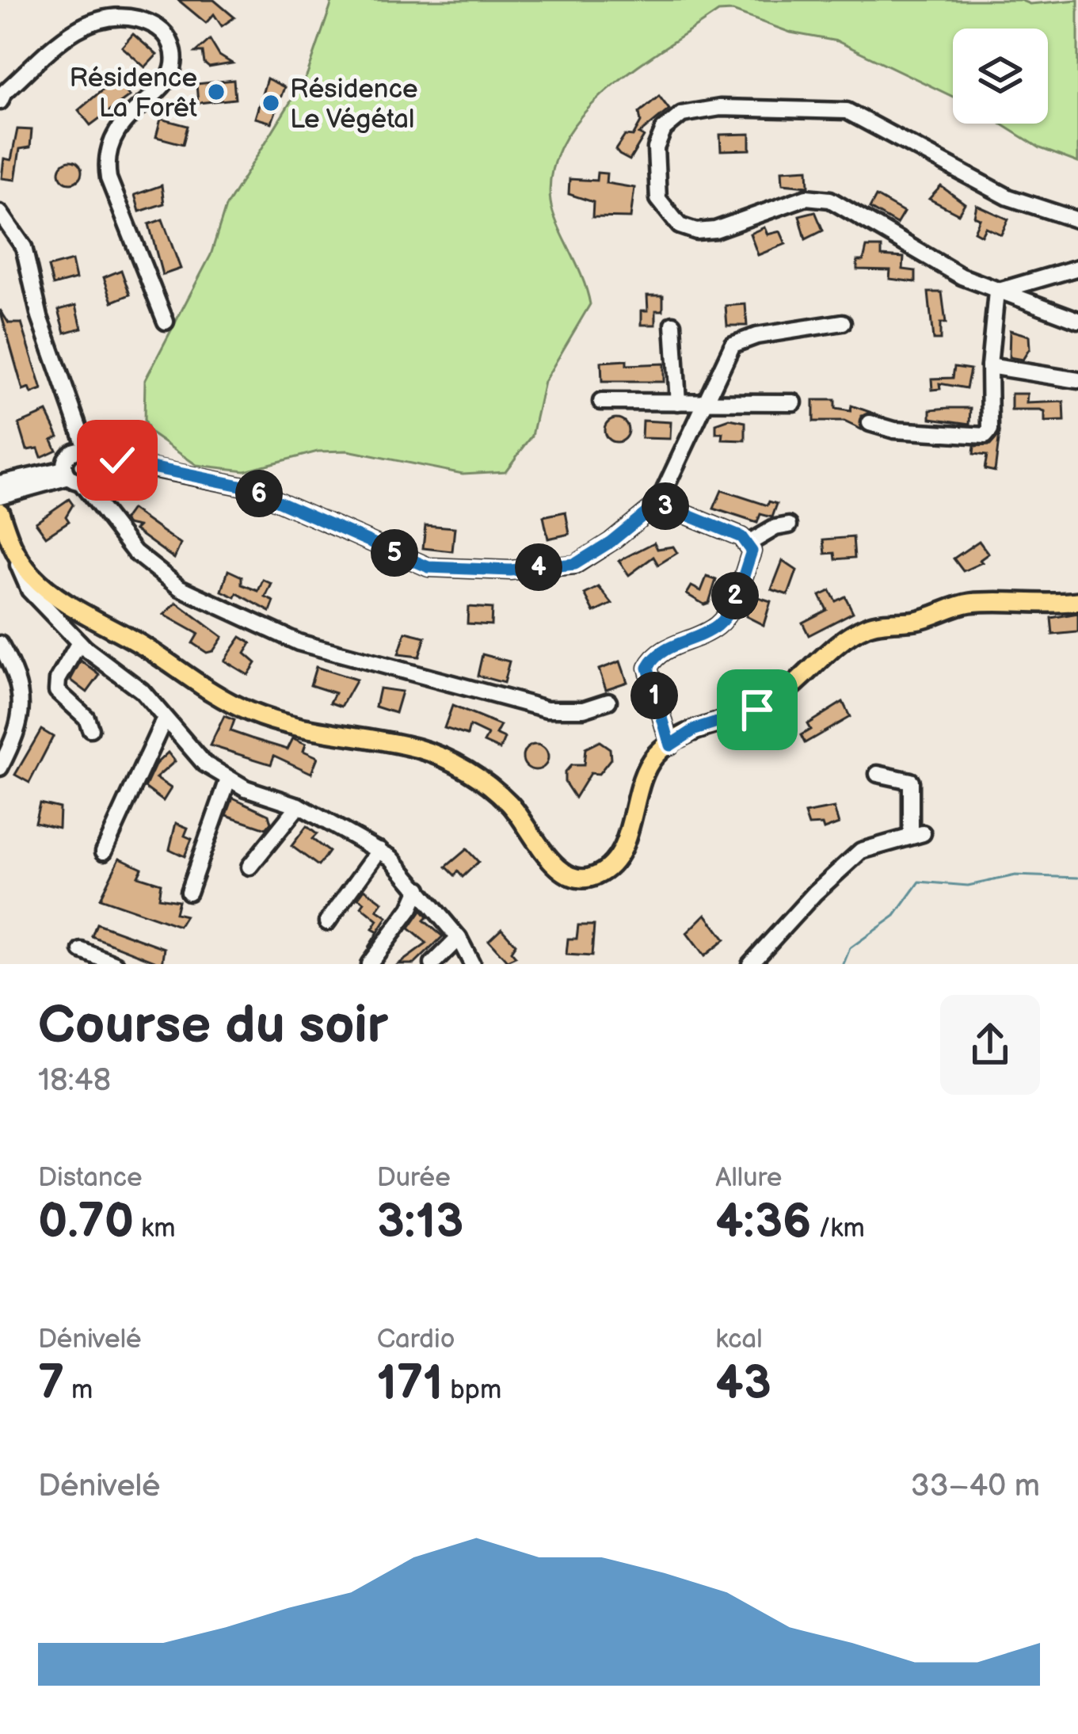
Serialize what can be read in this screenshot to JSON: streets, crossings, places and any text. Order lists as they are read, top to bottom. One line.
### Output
{"places":["Résidence La Forêt","Résidence Le Végétal"],"page":{"pins":["6","3","5","4","2","1"],"heading":["Course du soir","18:48"],"stats":[["Distance","0.70 km"],["Durée","3:13"],["Allure","4:36 /km"],["Dénivelé","7 m"],["Cardio","171 bpm"],["kcal","43"]],"chart":["Dénivelé","33–40 m"]}}
